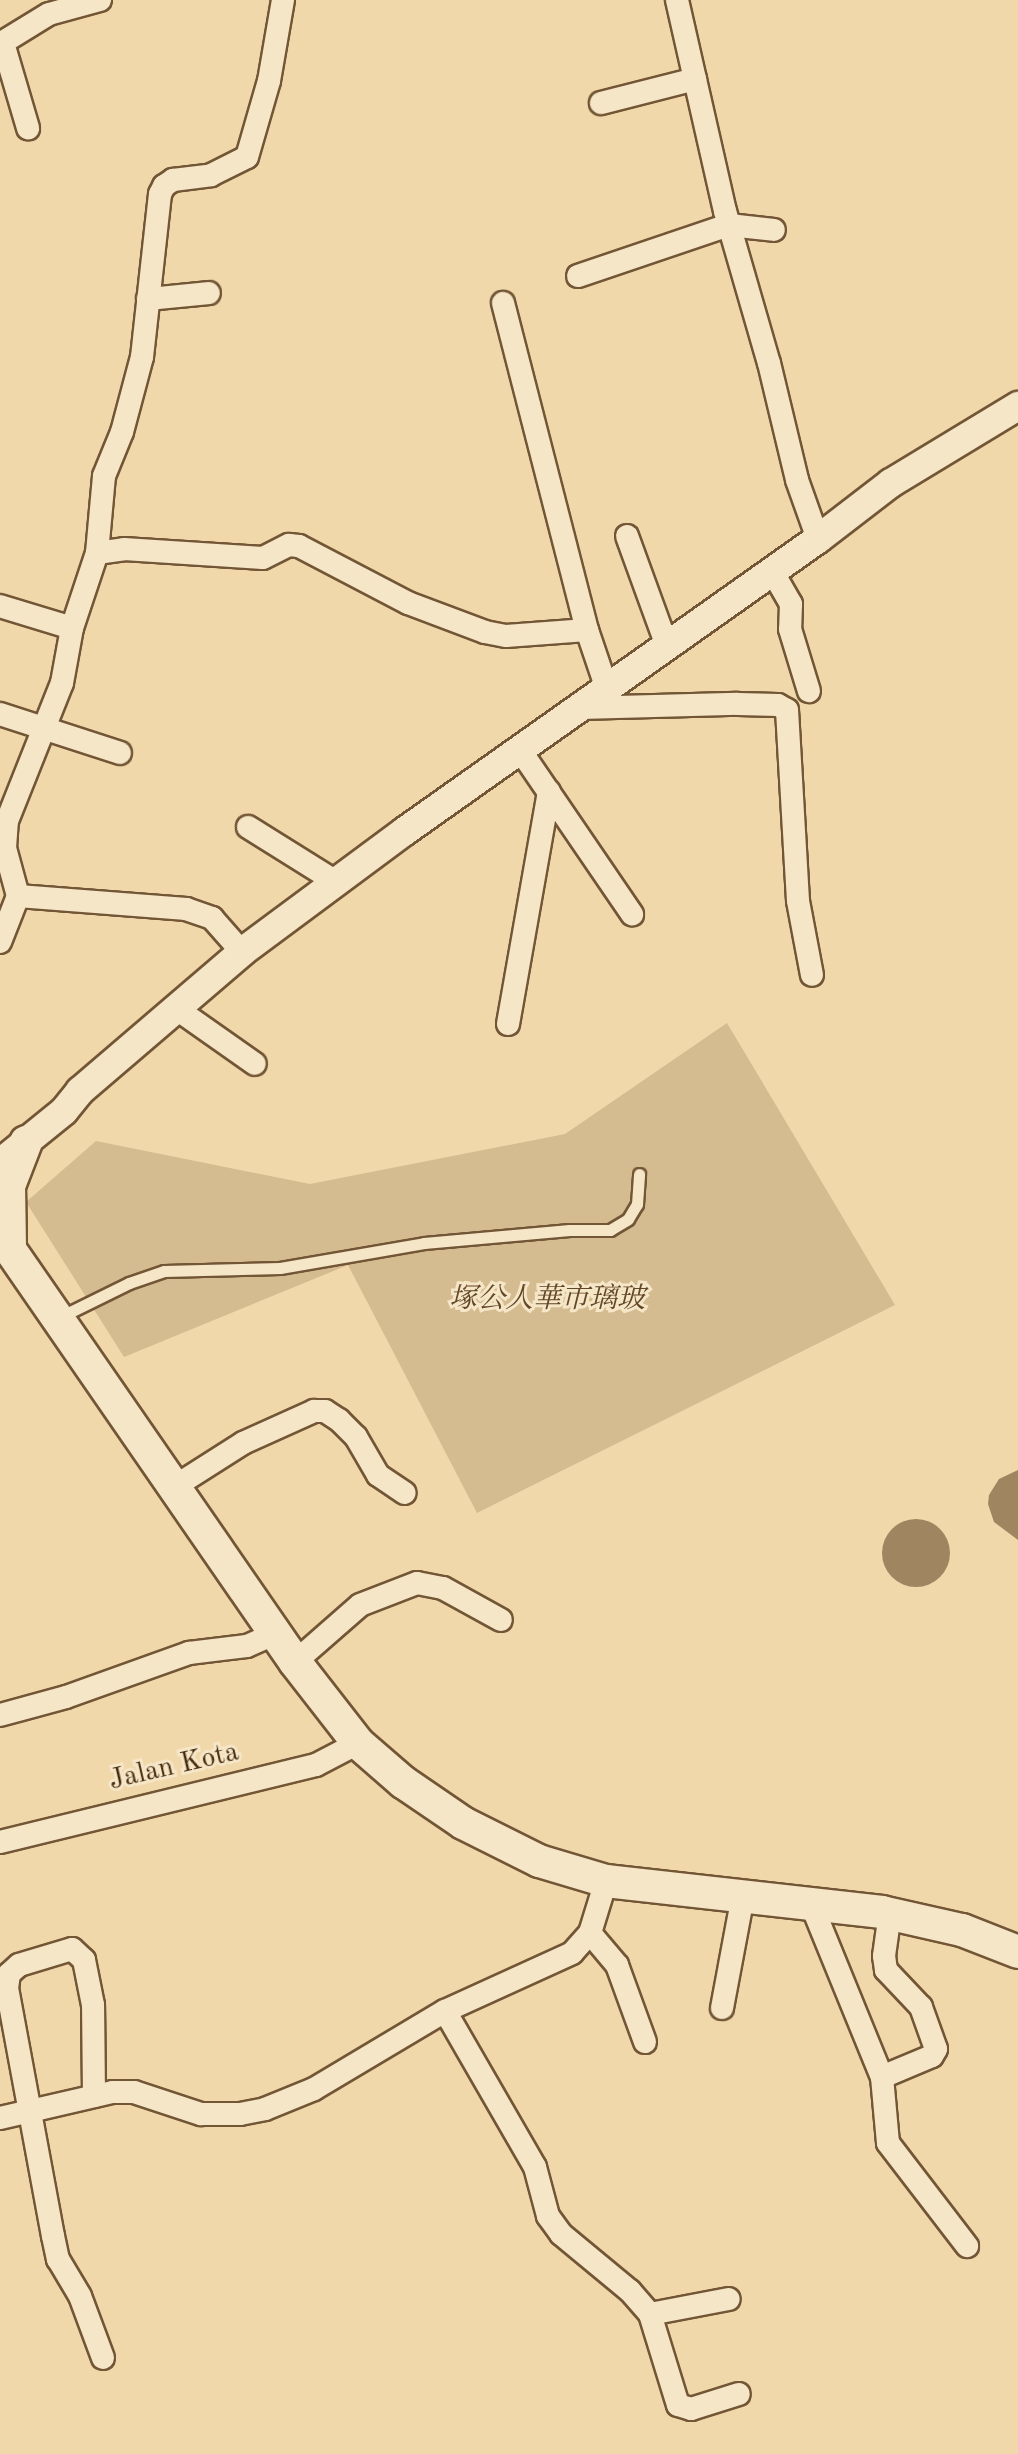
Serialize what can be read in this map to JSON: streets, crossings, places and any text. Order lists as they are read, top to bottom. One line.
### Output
{"streets":{"street":["Jalan Kota"]},"parks":["塚公人華市璃玻"]}
